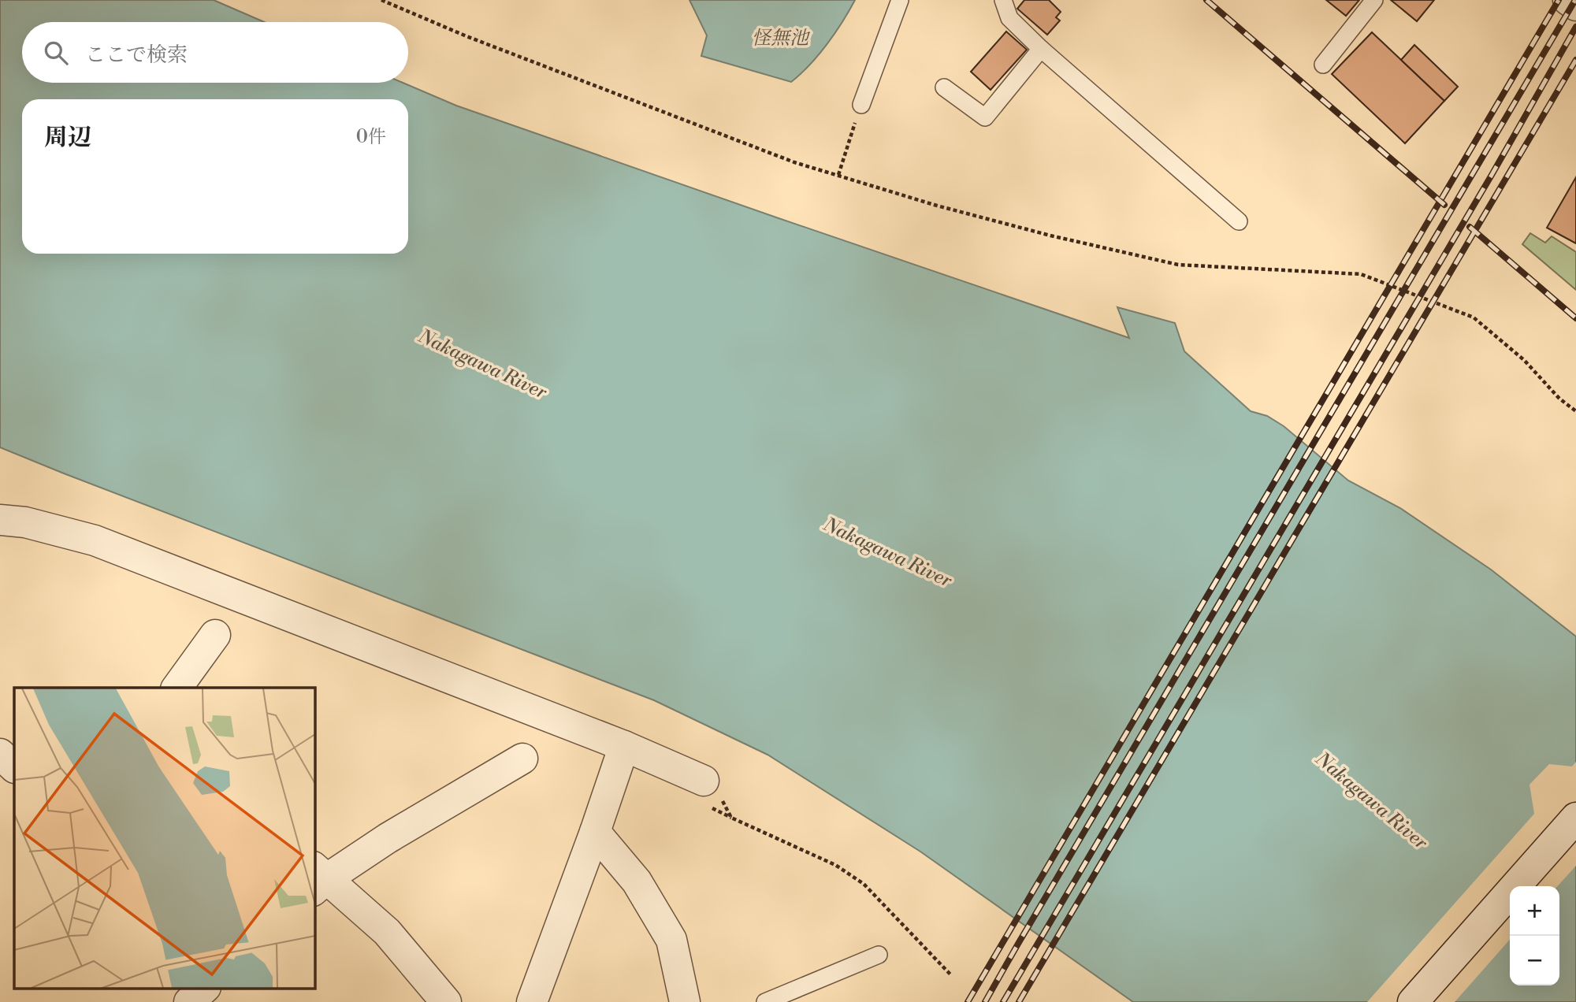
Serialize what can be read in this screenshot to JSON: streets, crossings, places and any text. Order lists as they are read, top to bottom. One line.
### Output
{"water":["怪無池","Nakagawa River"],"page":{"search":"ここで検索","heading":["周辺","0件"],"map_buttons":["+","−"]}}
